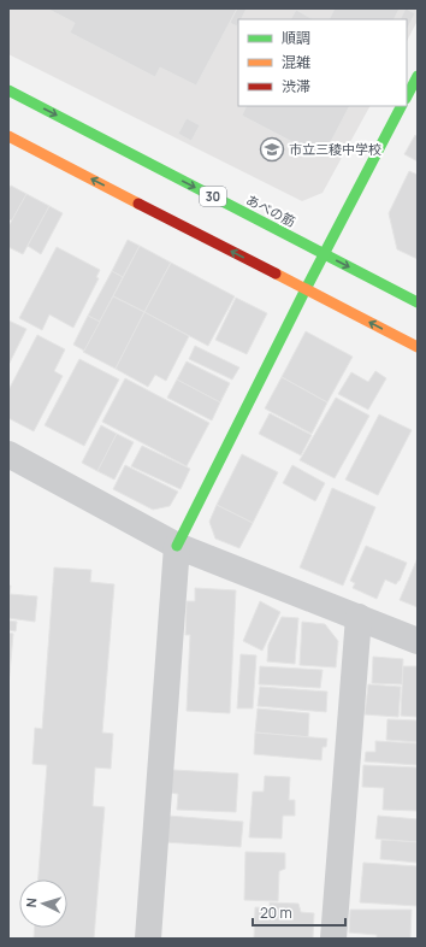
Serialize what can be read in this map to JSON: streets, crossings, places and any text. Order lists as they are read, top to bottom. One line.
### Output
{"streets":{"main road":["30","あべの筋"]},"places":{"school or university":["市立三稜中学校"]},"legend":["順調","混雑","渋滞"],"scale_bar":"20 m","north":"left"}
